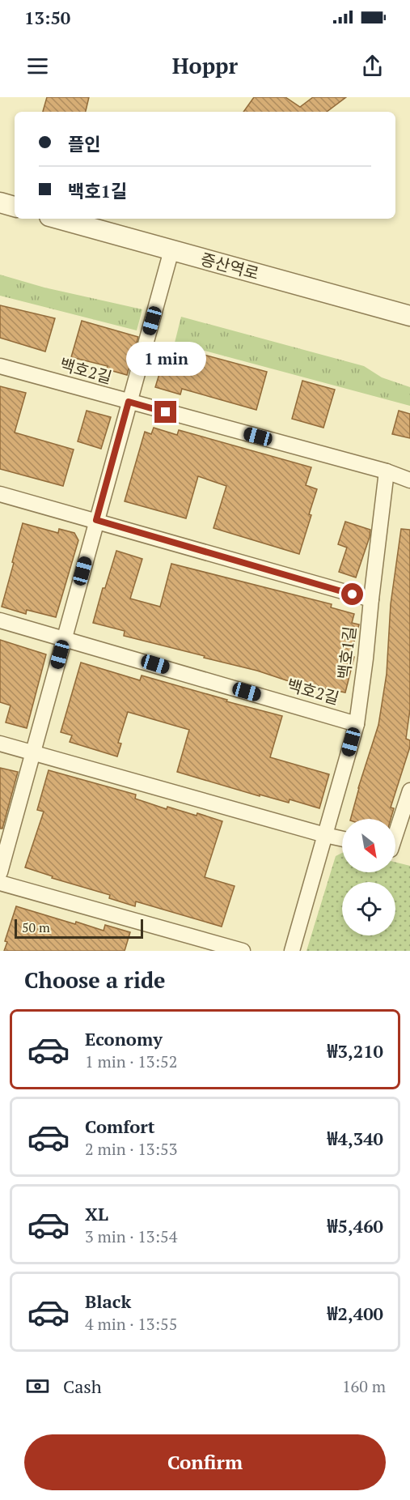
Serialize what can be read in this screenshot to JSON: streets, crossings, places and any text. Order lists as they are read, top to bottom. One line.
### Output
{"streets":{"street":["증산역로","백호2길","백호1길"]},"crossings":[["백호2길","백호1길"]],"scale_bar":"50 m","north":"bottom right","page":{"status":"13:50","header":"Hoppr","banner":["플인","백호1길"],"bubble":"1 min","scale":"50 m","heading":"Choose a ride","list":[{"name":"Economy","note":"1 min · 13:52","value":"₩3,210"},{"name":"Comfort","note":"2 min · 13:53","value":"₩4,340"},{"name":"XL","note":"3 min · 13:54","value":"₩5,460"},{"name":"Black","note":"4 min · 13:55","value":"₩2,400"}],"pay":["Cash","160 m"],"buttons":"Confirm"}}
